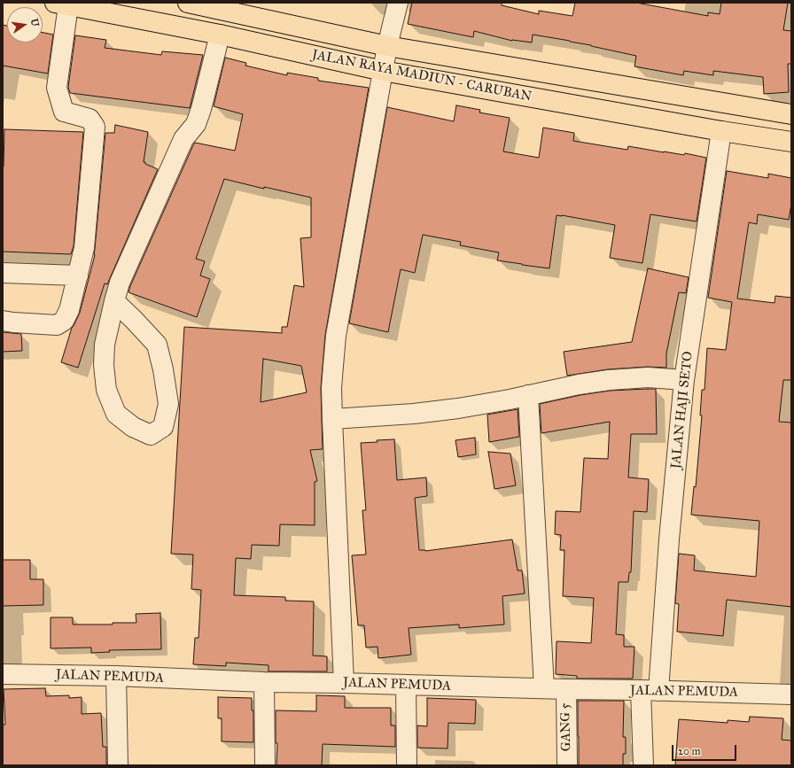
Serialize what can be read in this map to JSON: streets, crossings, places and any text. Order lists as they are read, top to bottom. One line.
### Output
{"streets":{"highway":["JALAN RAYA MADIUN - CARUBAN"],"street":["JALAN HAJI SETO","JALAN PEMUDA","GANG 5"]},"crossings":[["JALAN RAYA MADIUN - CARUBAN","JALAN HAJI SETO"],["JALAN HAJI SETO","JALAN PEMUDA"],["JALAN PEMUDA","GANG 5"]],"scale_bar":"20 m","north":"right"}
